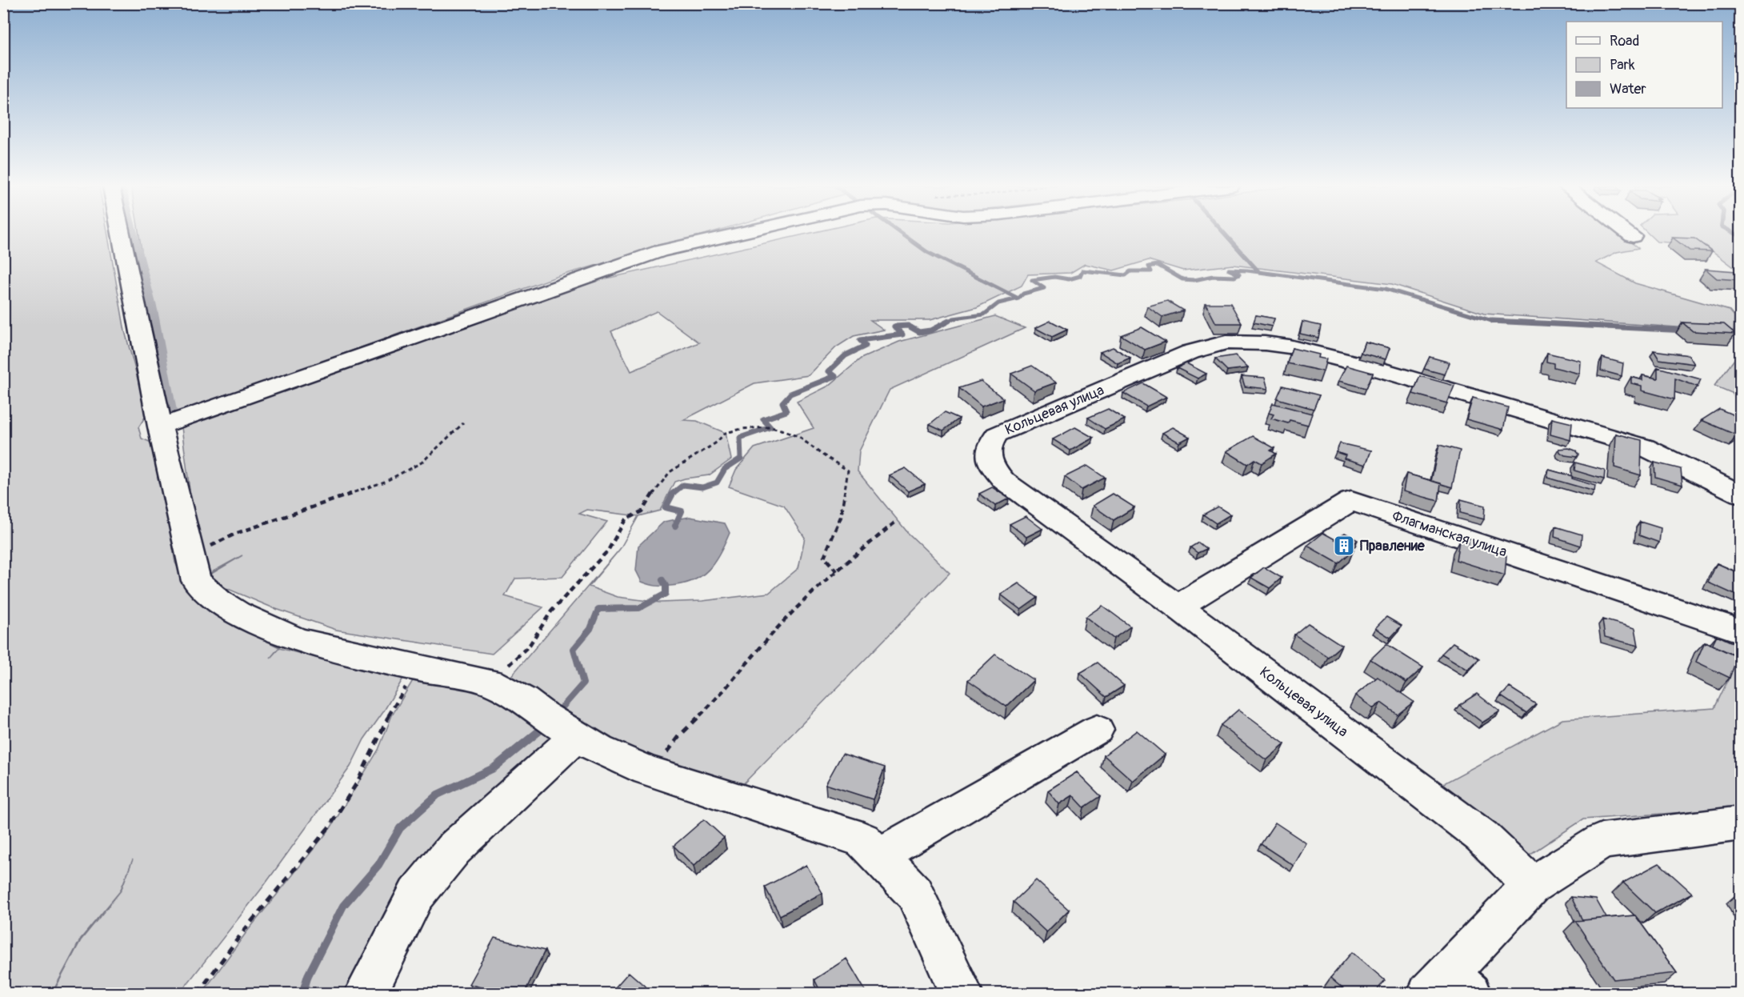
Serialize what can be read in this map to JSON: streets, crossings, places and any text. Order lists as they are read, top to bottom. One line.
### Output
{"streets":{"street":["Кольцевая улица","Флагманская улица"]},"crossings":[["Кольцевая улица","Флагманская улица"]],"places":{"building":["Правление"]},"legend":["Road","Park","Water"]}
